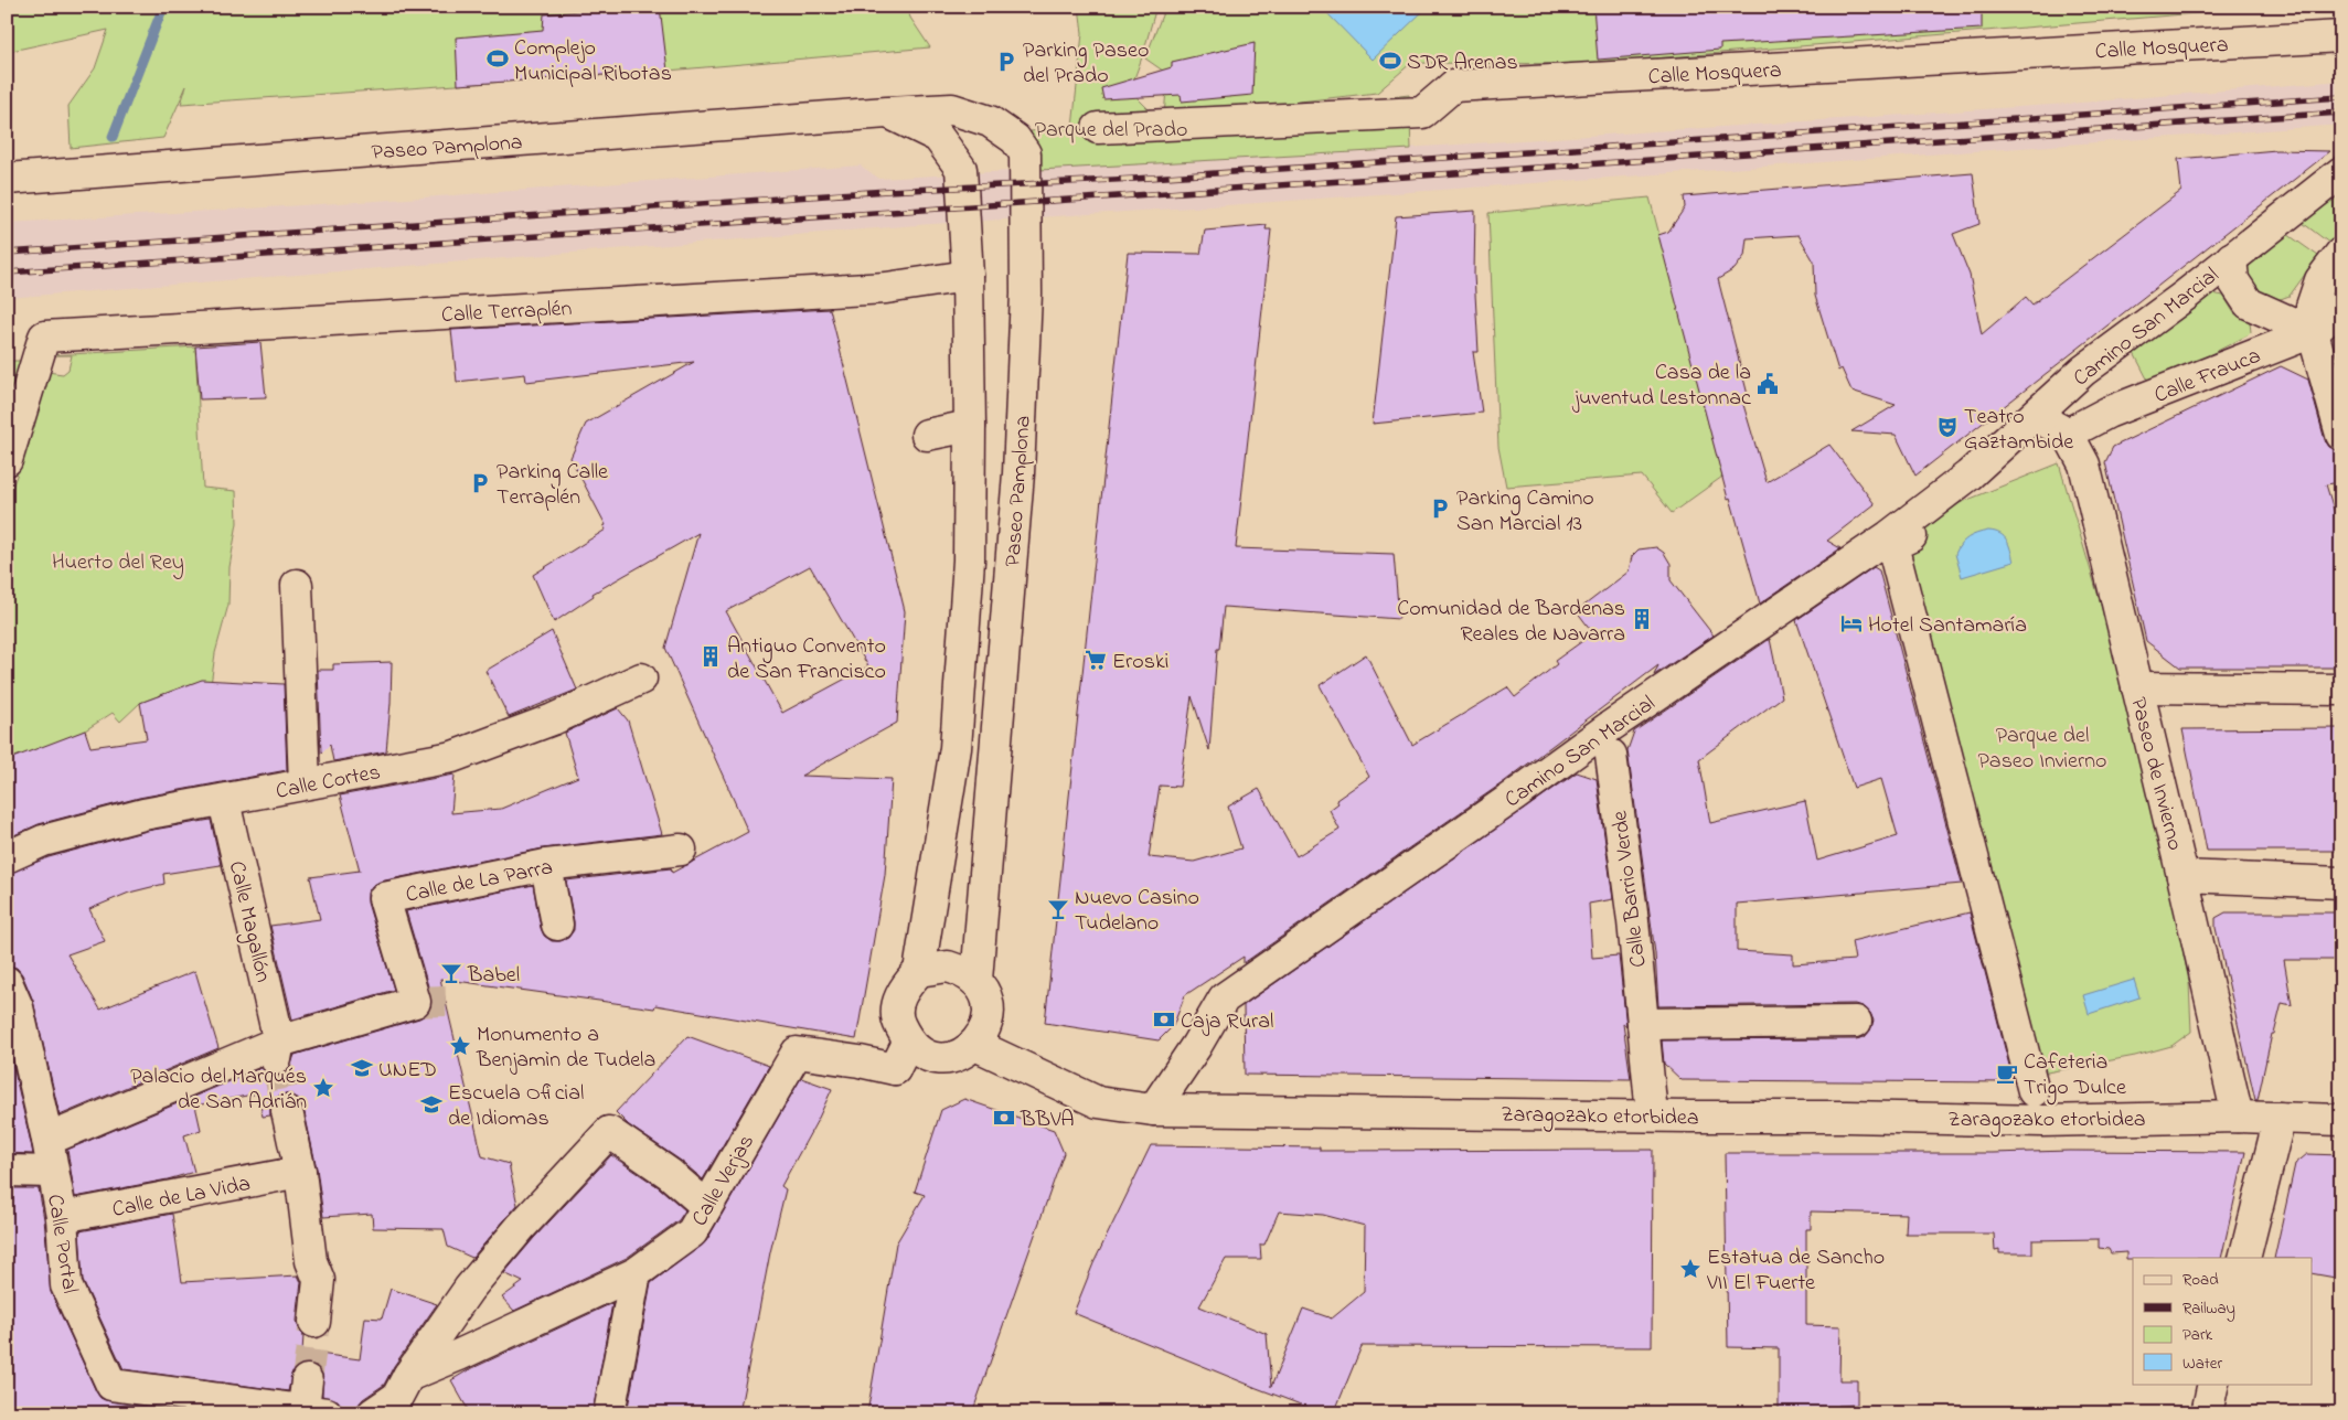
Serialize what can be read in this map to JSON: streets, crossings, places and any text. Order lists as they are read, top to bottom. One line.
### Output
{"streets":{"street":["Calle Mosquera","Paseo Pamplona","Calle Terraplén","Camino San Marcial","Calle Frauca","Paseo de Invierno","Calle Cortes","Calle de La Parra","Calle Barrio Verde","Calle Magallón","Zaragozako etorbidea","Calle Verjas","Calle de La Vida","Calle Portal"]},"crossings":[["Paseo Pamplona","Calle Terraplén"],["Paseo Pamplona","Zaragozako etorbidea"],["Paseo Pamplona","Calle Verjas"],["Camino San Marcial","Calle Frauca"],["Camino San Marcial","Zaragozako etorbidea"],["Calle Frauca","Paseo de Invierno"],["Paseo de Invierno","Zaragozako etorbidea"],["Calle Cortes","Calle Magallón"],["Calle de La Parra","Calle Magallón"],["Calle Barrio Verde","Zaragozako etorbidea"],["Zaragozako etorbidea","Calle Verjas"],["Calle de La Vida","Calle Portal"]],"parks":["Parque del Prado","Huerto del Rey","Parque del Paseo Invierno"],"places":{"sports":["Complejo Municipal Ribotas","SDR Arenas"],"parking":["Parking Paseo del Prado","Parking Calle Terraplén","Parking Camino San Marcial 13"],"public building":["Casa de la juventud Lestonnac"],"theatre":["Teatro Gaztambide"],"building":["Comunidad de Bardenas Reales de Navarra","Antiguo Convento de San Francisco"],"hotel":["Hotel Santamaría"],"supermarket":["Eroski"],"bar":["Nuevo Casino Tudelano","Babel"],"bank":["Caja Rural","BBVA"],"place":["Monumento a Benjamìn de Tudela","Palacio del Marqués de San Adrián","Estatua de Sancho VII El Fuerte"],"school or university":["UNED","Escuela Oficial de Idiomas"],"cafe":["Cafeteria Trigo Dulce"]},"legend":["Road","Railway","Park","Water"]}
